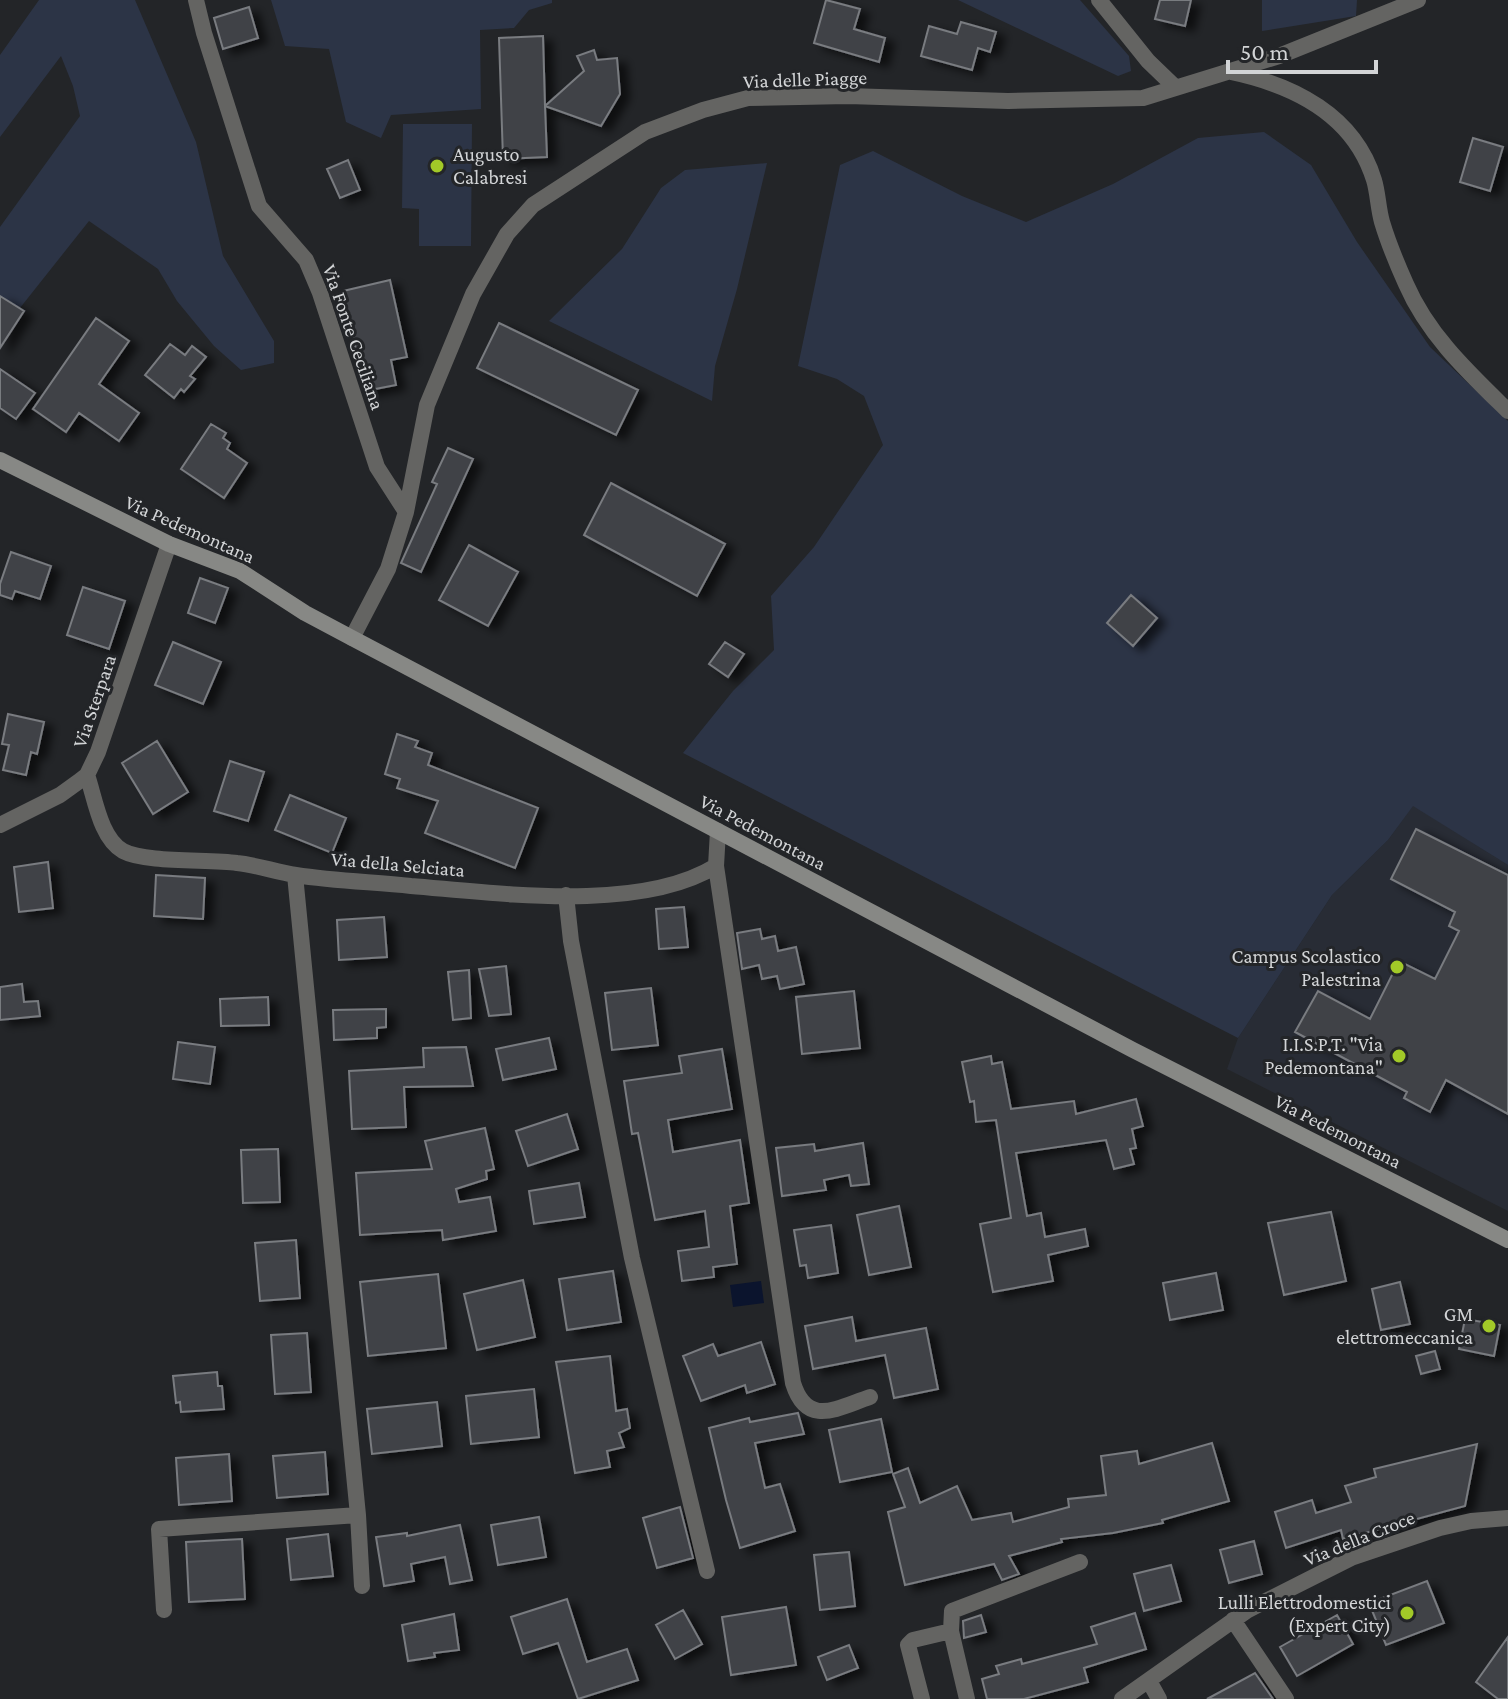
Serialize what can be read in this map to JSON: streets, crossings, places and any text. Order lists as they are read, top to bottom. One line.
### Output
{"streets":{"street":["Via delle Piagge","Via Fonte Ceciliana","Via Pedemontana","Via Sterpara","Via della Selciata","Via della Croce"]},"crossings":[["Via delle Piagge","Via Fonte Ceciliana"],["Via delle Piagge","Via Pedemontana"],["Via Pedemontana","Via Sterpara"],["Via Sterpara","Via della Selciata"]],"places":["Augusto Calabresi","Campus Scolastico Palestrina","I.I.S.P.T. \"Via Pedemontana\"","GM elettromeccanica","Lulli Elettrodomestici (Expert City)"],"scale_bar":"50 m"}
